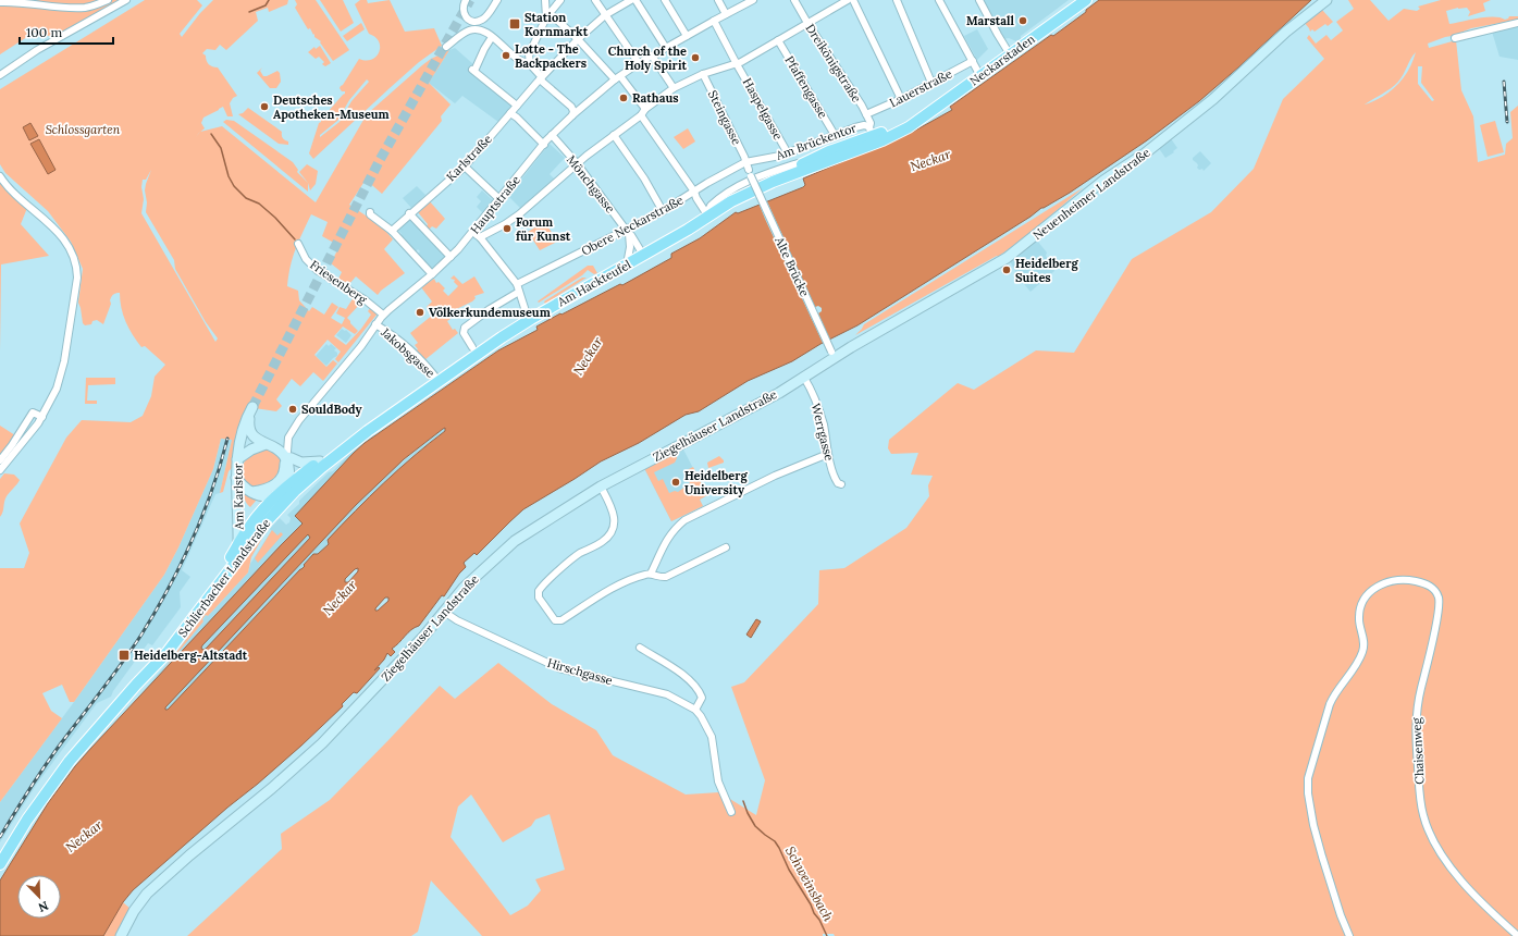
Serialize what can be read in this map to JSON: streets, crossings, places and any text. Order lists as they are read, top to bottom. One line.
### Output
{"streets":{"main road":["Neckarstaden","Neuenheimer Landstraße","Am Hackteufel","Ziegelhäuser Landstraße","Am Karlstor","Schlierbacher Landstraße"],"street":["Dreikönigstraße","Pfaffengasse","Lauerstraße","Haspelgasse","Steingasse","Am Brückentor","Karlstraße","Mönchgasse","Hauptstraße","Obere Neckarstraße","Alte Brücke","Friesenberg","Jakobsgasse","Werrgasse","Hirschgasse","Chaisenweg"]},"crossings":[["Neckarstaden","Dreikönigstraße"],["Neckarstaden","Am Brückentor"],["Neckarstaden","Am Hackteufel"],["Dreikönigstraße","Lauerstraße"],["Dreikönigstraße","Am Brückentor"],["Pfaffengasse","Am Brückentor"],["Haspelgasse","Am Brückentor"],["Haspelgasse","Hauptstraße"],["Steingasse","Am Brückentor"],["Steingasse","Obere Neckarstraße"],["Steingasse","Alte Brücke"],["Am Brückentor","Obere Neckarstraße"],["Am Brückentor","Alte Brücke"],["Mönchgasse","Hauptstraße"],["Mönchgasse","Obere Neckarstraße"],["Mönchgasse","Am Hackteufel"],["Neuenheimer Landstraße","Alte Brücke"],["Neuenheimer Landstraße","Ziegelhäuser Landstraße"],["Hauptstraße","Friesenberg"],["Hauptstraße","Jakobsgasse"],["Hauptstraße","Am Karlstor"],["Obere Neckarstraße","Alte Brücke"],["Alte Brücke","Ziegelhäuser Landstraße"],["Am Hackteufel","Jakobsgasse"],["Am Hackteufel","Schlierbacher Landstraße"],["Ziegelhäuser Landstraße","Werrgasse"],["Ziegelhäuser Landstraße","Hirschgasse"],["Am Karlstor","Schlierbacher Landstraße"]],"water":["Neckar","Schweinsbach"],"parks":["Schlossgarten"],"places":{"other":["Marstall","Lotte - The Backpackers","Church of the Holy Spirit","Rathaus","Deutsches Apotheken-Museum","Forum für Kunst","Heidelberg Suites","Völkerkundemuseum","SouldBody","Heidelberg University"],"transit":["Station Kornmarkt","Heidelberg-Altstadt"]},"scale_bar":"100 m","north":"bottom right"}
